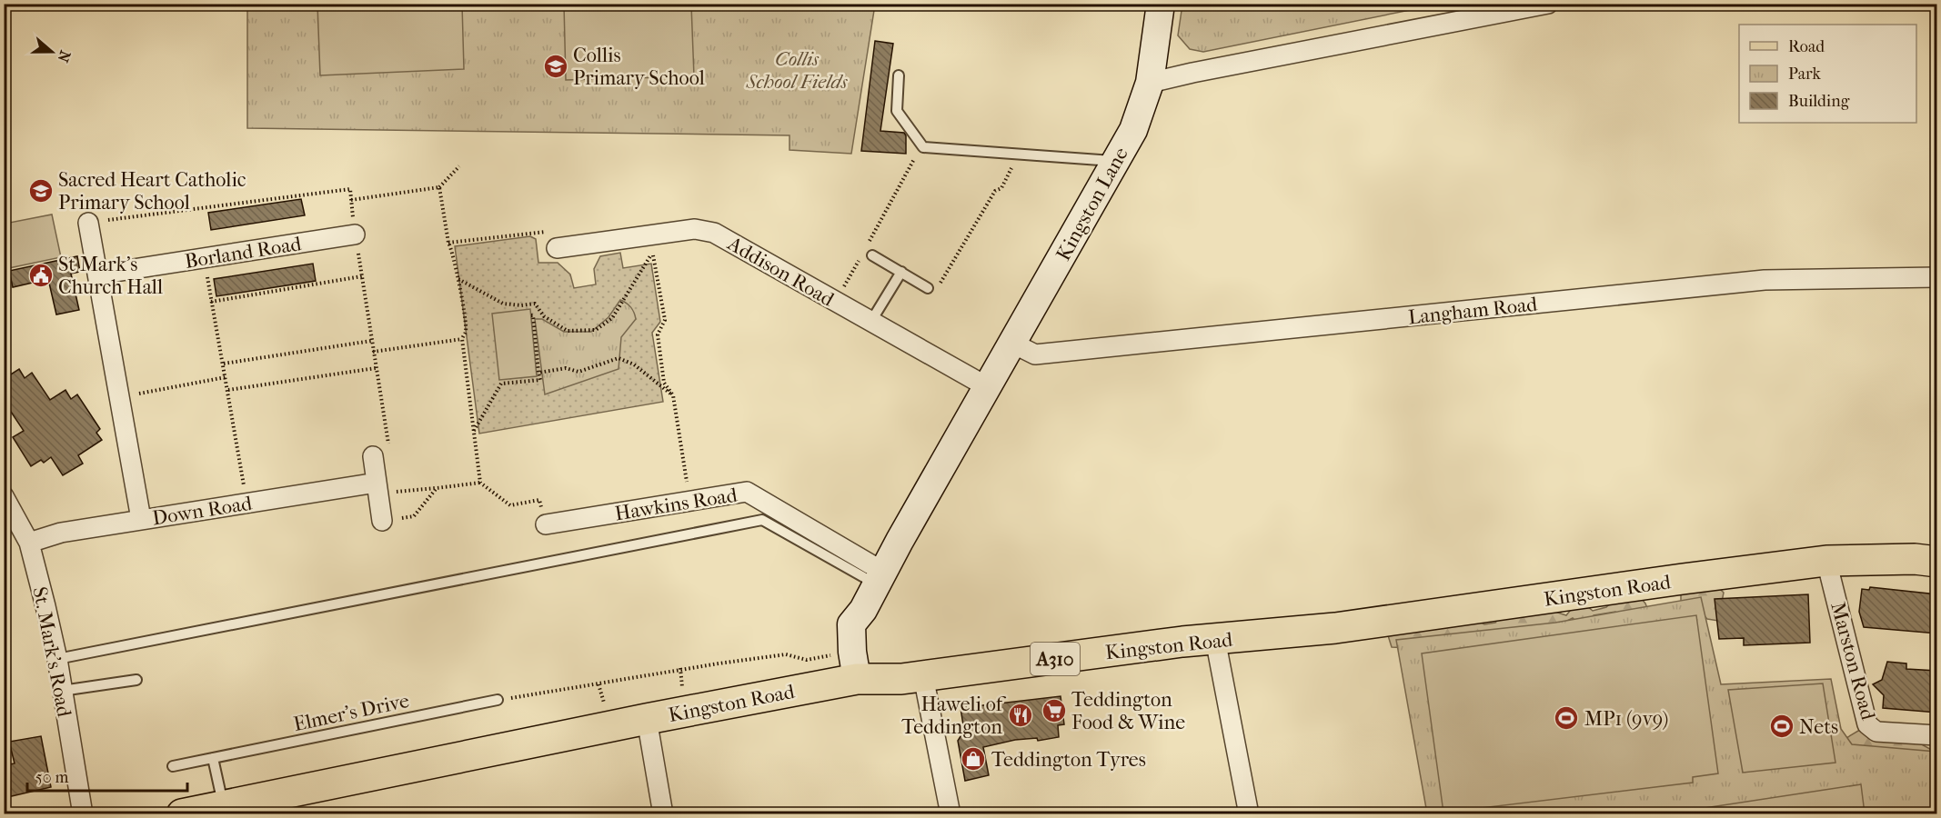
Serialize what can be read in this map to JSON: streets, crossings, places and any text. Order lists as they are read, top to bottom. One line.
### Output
{"streets":{"main road":["Kingston Lane","Kingston Road","A310"],"street":["Borland Road","Addison Road","Langham Road","Hawkins Road","Down Road","St. Mark's Road","Marston Road"],"lane":["Elmer's Drive"]},"crossings":[["Kingston Lane","Addison Road"],["Kingston Lane","Langham Road"],["Kingston Lane","Hawkins Road"],["Kingston Lane","Kingston Road"],["Down Road","St. Mark's Road"],["Kingston Road","Marston Road"]],"parks":["Collis School Fields"],"places":{"school or university":["Collis Primary School","Sacred Heart Catholic Primary School"],"public building":["St Mark's Church Hall"],"supermarket":["Teddington Food & Wine"],"restaurant":["Haweli of Teddington"],"sports":["MP1 (9v9)","Nets"],"shop":["Teddington Tyres"]},"legend":["Road","Park","Building"],"scale_bar":"50 m","north":"right"}
